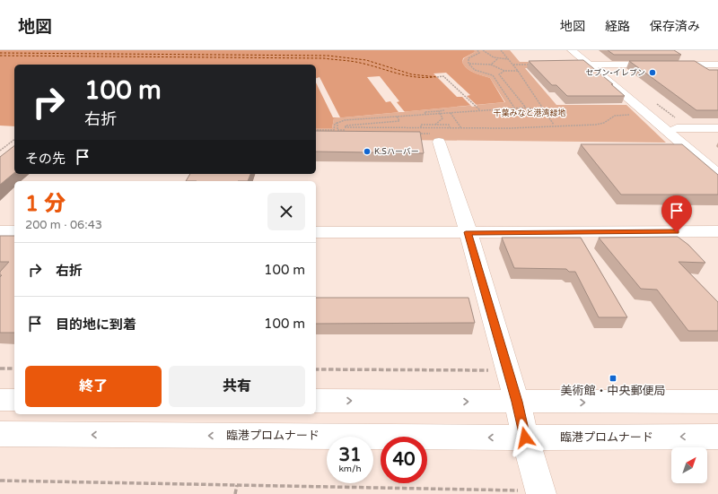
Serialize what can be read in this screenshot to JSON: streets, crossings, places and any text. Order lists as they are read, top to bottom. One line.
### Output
{"streets":{"street":["臨港プロムナード"]},"parks":["千葉みなと港湾緑地"],"places":{"other":["セブン-イレブン","K.Sハーバー"],"transit":["美術館・中央郵便局"]},"north":"top right","page":{"header":"地図","nav":["地図","経路","保存済み"],"turn":["100 m","右折"],"then":"その先","heading":["1 分","200 m · 06:43"],"list":[{"name":"右折","value":"100 m"},{"name":"目的地に到着","value":"100 m"}],"buttons":["終了","共有"],"speed":"31 km/h","limit":"40"}}
